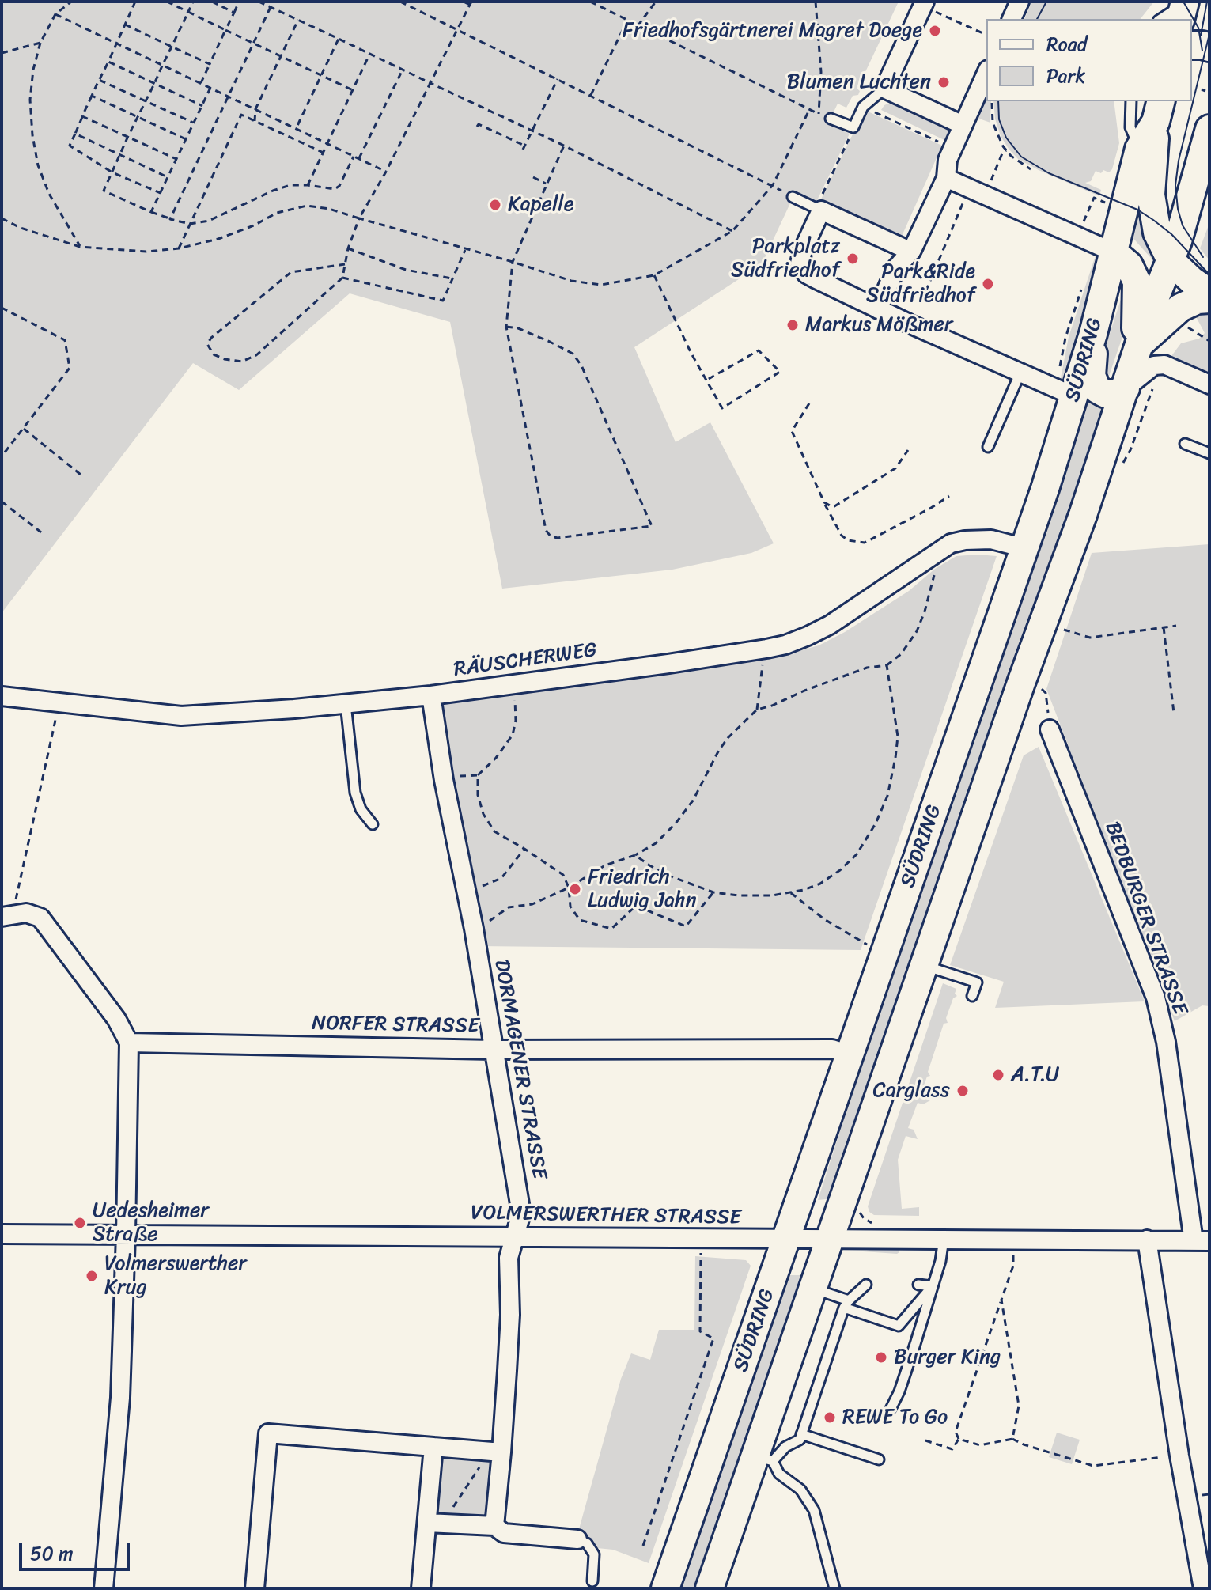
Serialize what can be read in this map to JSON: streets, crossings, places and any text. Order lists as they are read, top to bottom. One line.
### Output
{"streets":{"main road":["SÜDRING"],"street":["RÄUSCHERWEG","BEDBURGER STRASSE","NORFER STRASSE","DORMAGENER STRASSE","VOLMERSWERTHER STRASSE"]},"crossings":[["SÜDRING","RÄUSCHERWEG"],["SÜDRING","NORFER STRASSE"],["SÜDRING","VOLMERSWERTHER STRASSE"],["RÄUSCHERWEG","DORMAGENER STRASSE"],["BEDBURGER STRASSE","VOLMERSWERTHER STRASSE"],["NORFER STRASSE","DORMAGENER STRASSE"],["DORMAGENER STRASSE","VOLMERSWERTHER STRASSE"]],"places":["Friedhofsgärtnerei Magret Doege","Blumen Luchten","Kapelle","Parkplatz Südfriedhof","Park&Ride Südfriedhof","Markus Mößmer","Friedrich Ludwig Jahn","A.T.U","Carglass","Uedesheimer Straße","Volmerswerther Krug","Burger King","REWE To Go"],"legend":["Road","Park"],"scale_bar":"50 m"}
